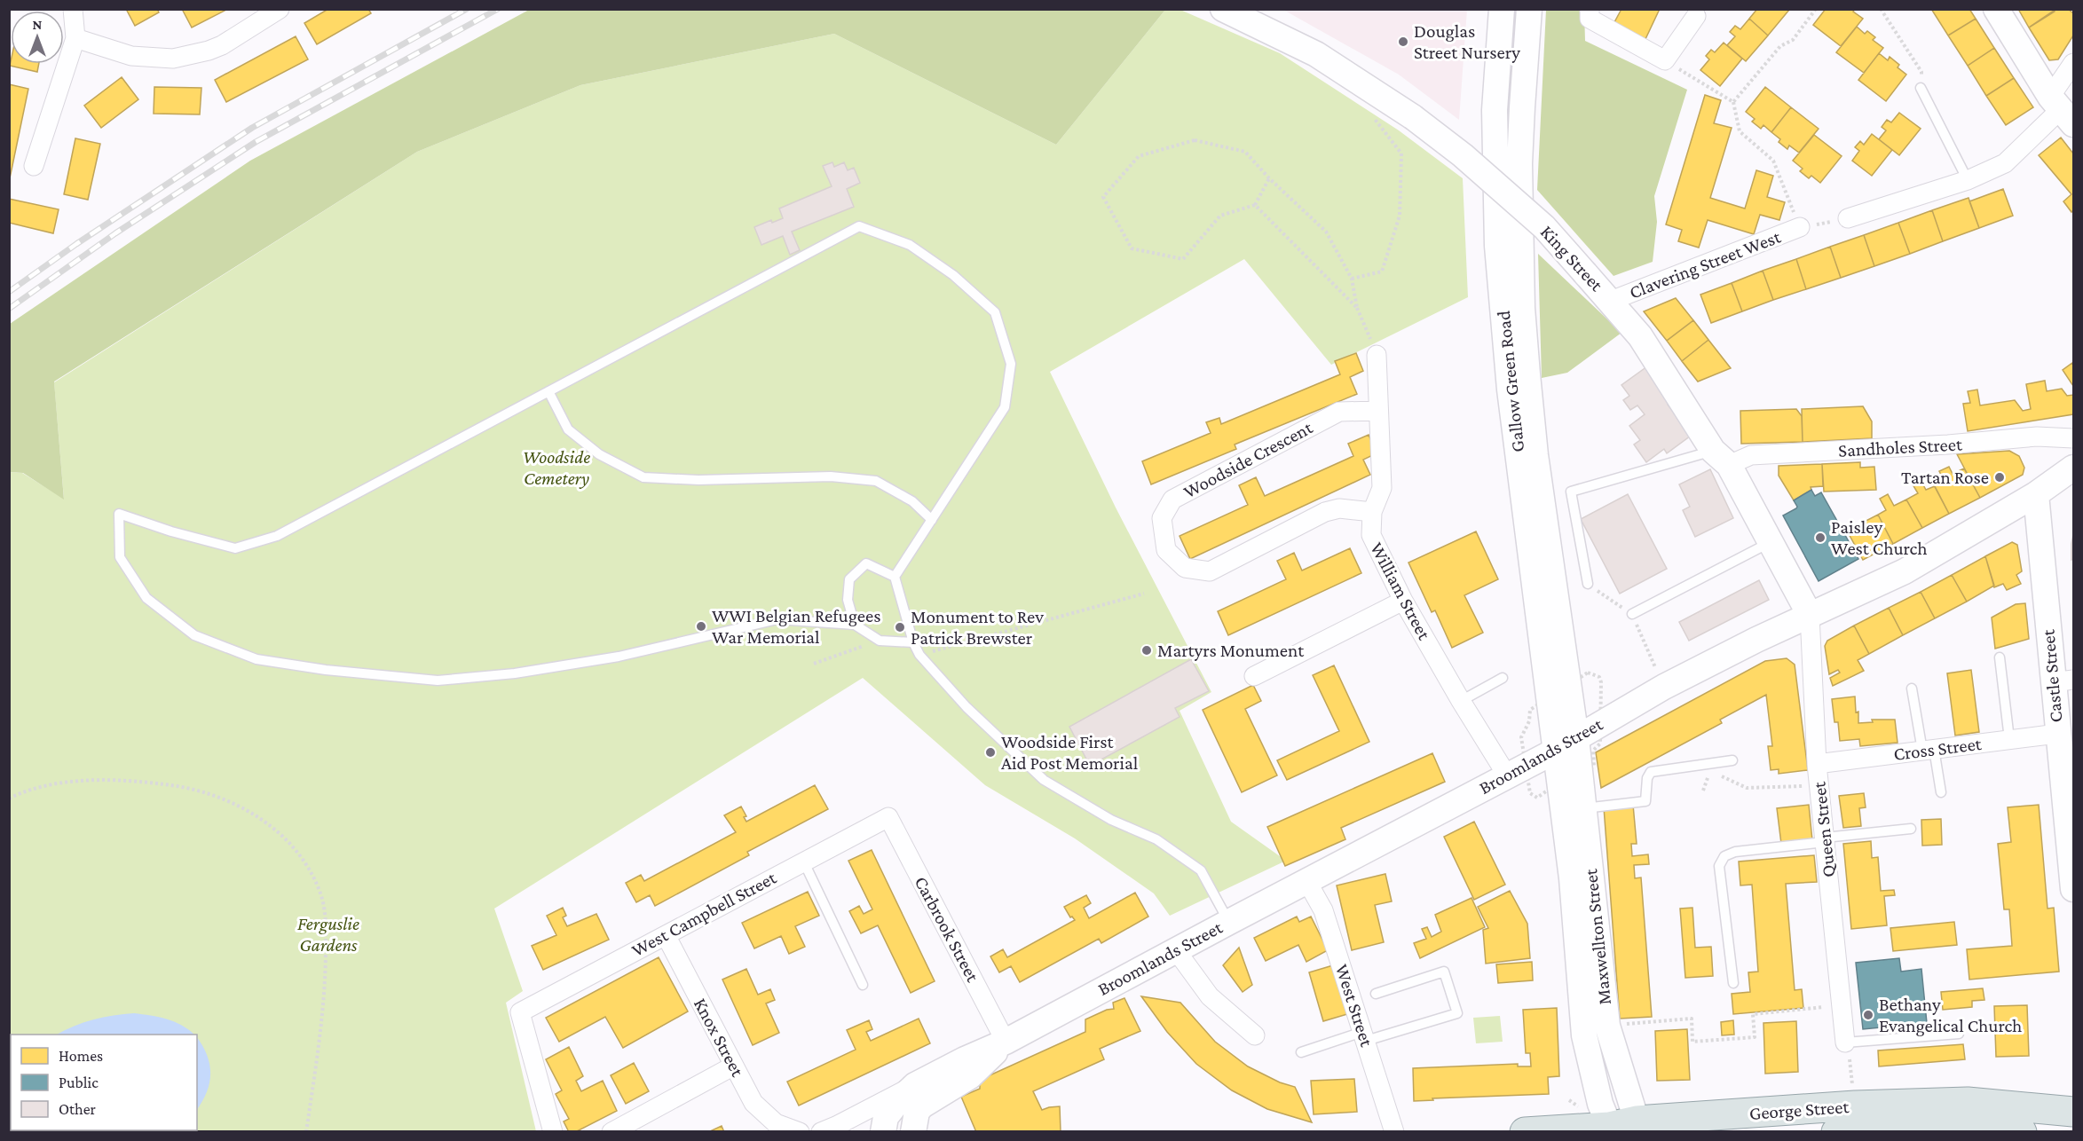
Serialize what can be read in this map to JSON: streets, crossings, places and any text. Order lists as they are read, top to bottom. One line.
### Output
{"streets":{"main road":["King Street","Gallow Green Road","Castle Street","Broomlands Street","Maxwellton Street","George Street"],"street":["Clavering Street West","Sandholes Street","Woodside Crescent","William Street","Cross Street","Queen Street","West Campbell Street","Carbrook Street","West Street","Knox Street"]},"crossings":[["King Street","Clavering Street West"],["King Street","Sandholes Street"],["King Street","Broomlands Street"],["King Street","Queen Street"],["Gallow Green Road","Broomlands Street"],["Gallow Green Road","Maxwellton Street"],["Woodside Crescent","William Street"],["William Street","Broomlands Street"],["Castle Street","Cross Street"],["Castle Street","Broomlands Street"],["Cross Street","Queen Street"],["Broomlands Street","Queen Street"],["Broomlands Street","Carbrook Street"],["Broomlands Street","Maxwellton Street"],["Broomlands Street","West Street"],["West Campbell Street","Carbrook Street"],["West Campbell Street","Knox Street"],["Maxwellton Street","George Street"]],"parks":["Woodside Cemetery","Ferguslie Gardens"],"places":["Douglas Street Nursery","Tartan Rose","Paisley West Church","WWI Belgian Refugees War Memorial","Monument to Rev Patrick Brewster","Martyrs Monument","Woodside First Aid Post Memorial","Bethany Evangelical Church"],"legend":["Homes","Public","Other"],"north":"top"}
